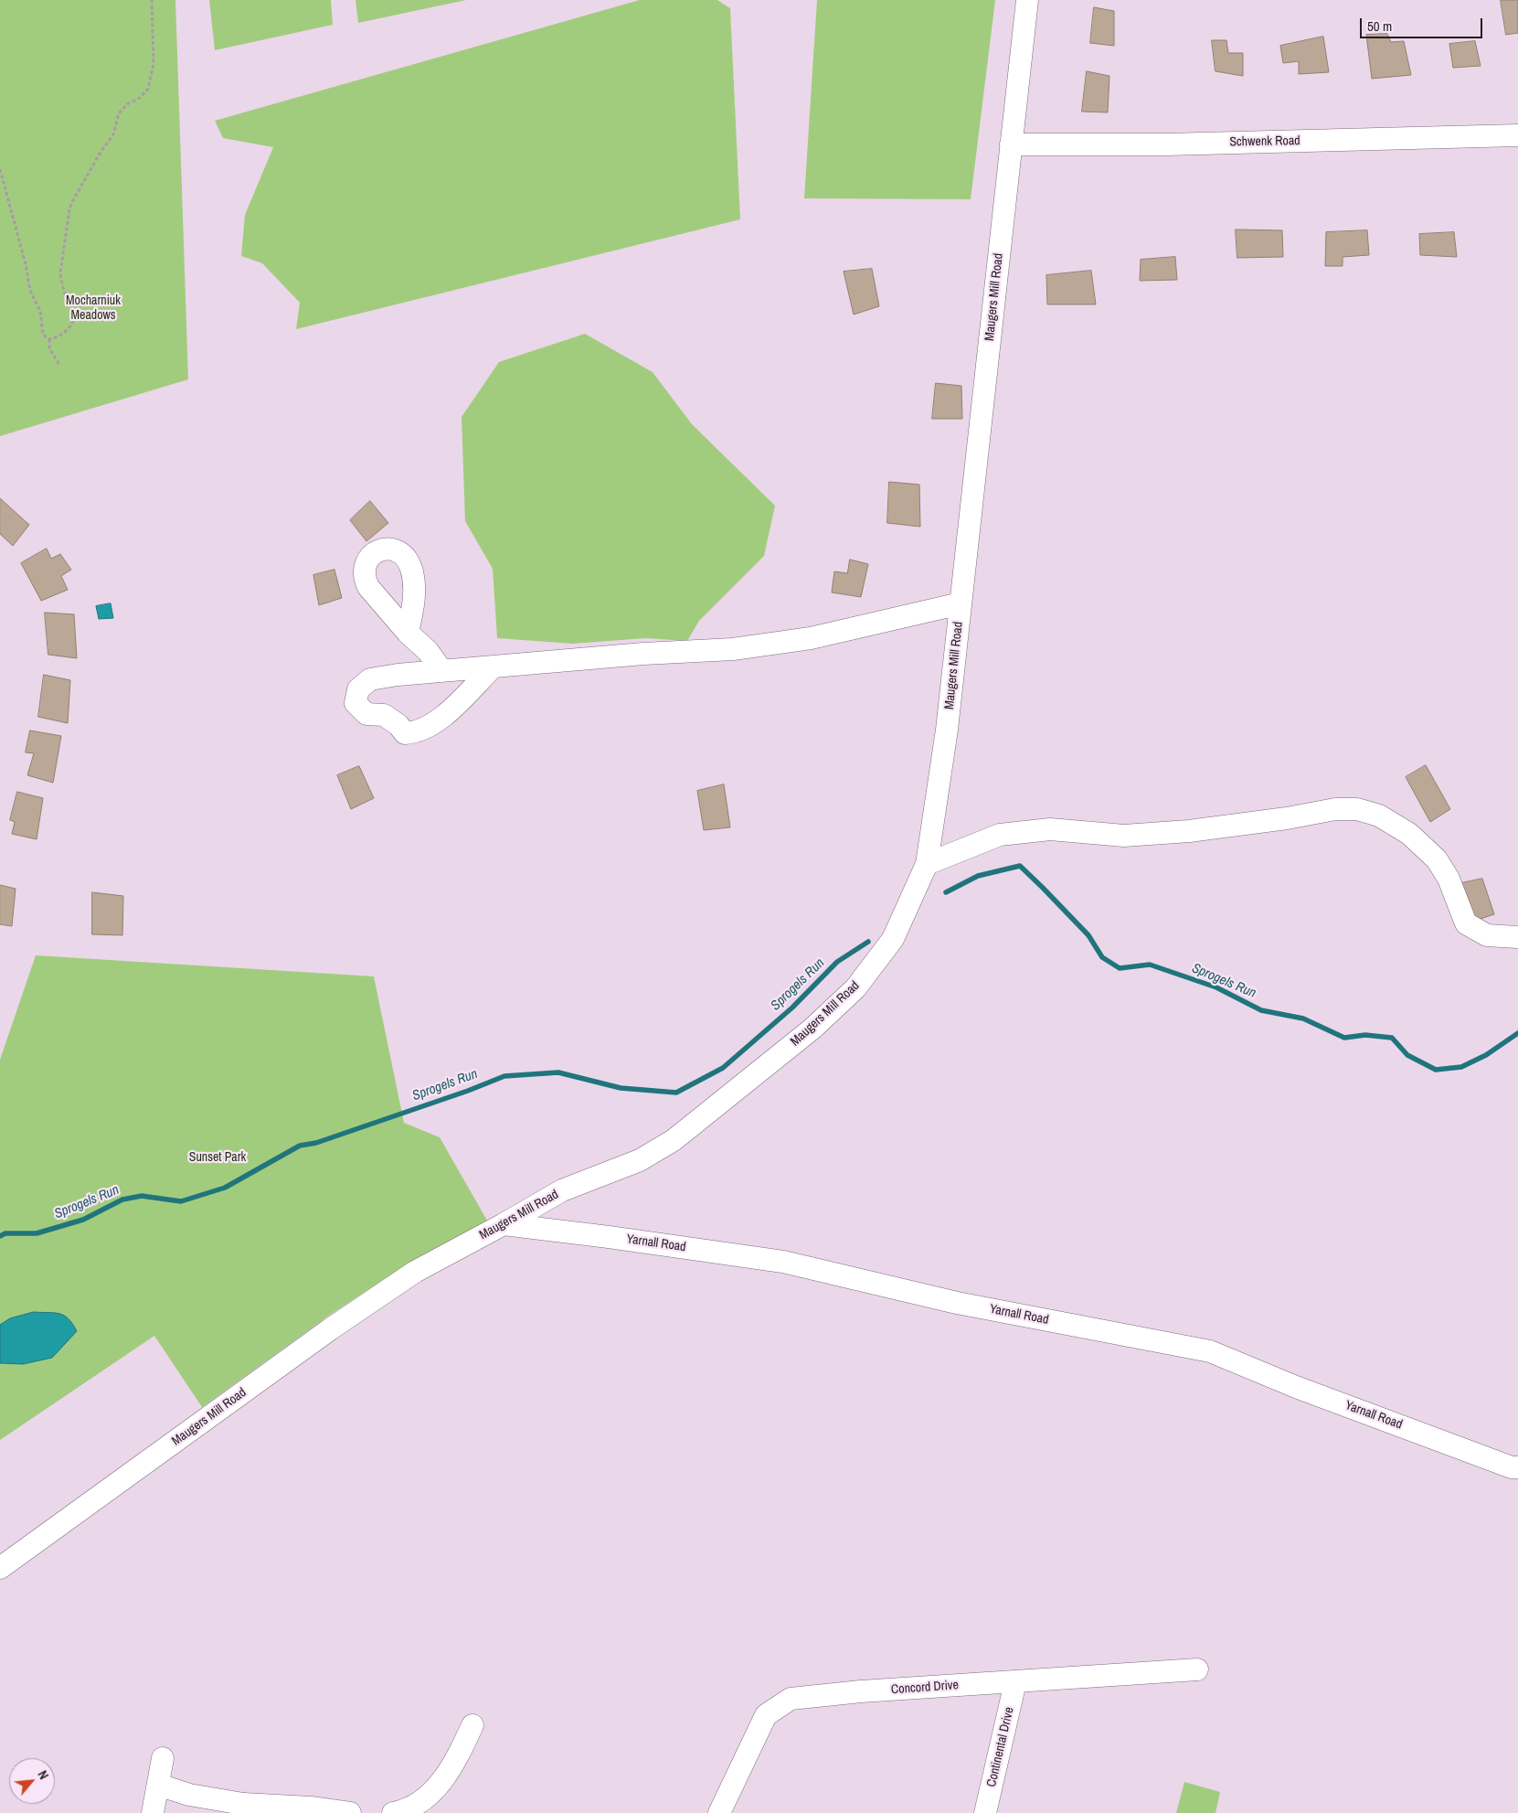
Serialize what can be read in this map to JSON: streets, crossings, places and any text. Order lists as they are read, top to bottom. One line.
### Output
{"streets":{"street":["Schwenk Road","Maugers Mill Road","Yarnall Road","Concord Drive","Continental Drive"]},"crossings":[["Schwenk Road","Maugers Mill Road"],["Maugers Mill Road","Yarnall Road"],["Concord Drive","Continental Drive"]],"water":["Sprogels Run"],"parks":["Mocharniuk Meadows","Sunset Park"],"scale_bar":"50 m","north":"top right"}
